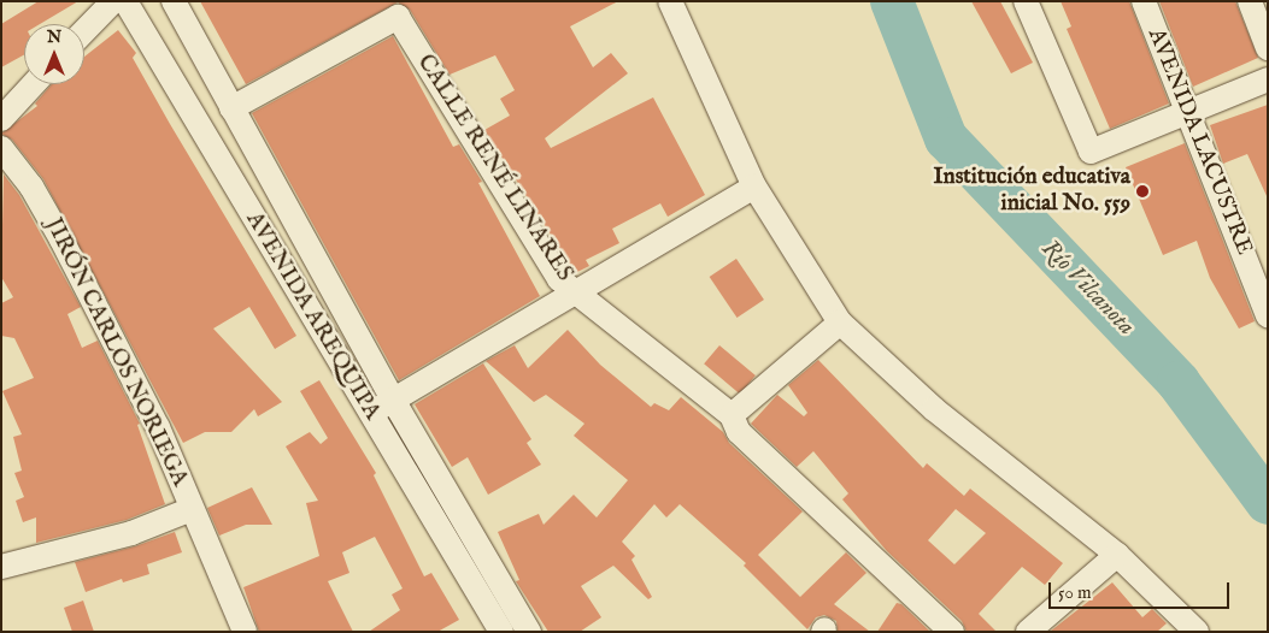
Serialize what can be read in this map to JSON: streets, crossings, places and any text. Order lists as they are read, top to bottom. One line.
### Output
{"streets":{"street":["AVENIDA LACUSTRE","CALLE RENÉ LINARES","AVENIDA AREQUIPA","JIRÓN CARLOS NORIEGA"]},"crossings":[["CALLE RENÉ LINARES","AVENIDA AREQUIPA"]],"water":["Río Vilcanota"],"places":["Institución educativa inicial No. 559"],"scale_bar":"50 m","north":"top"}
